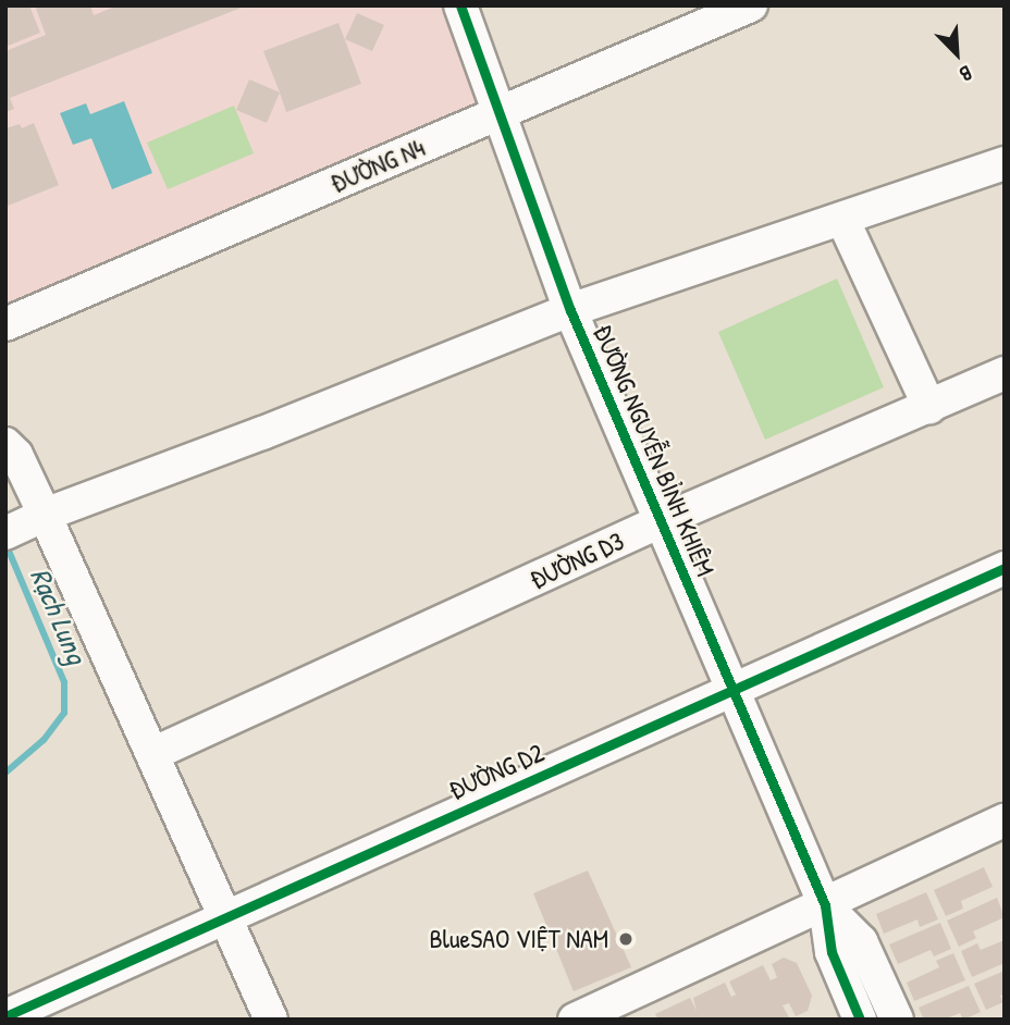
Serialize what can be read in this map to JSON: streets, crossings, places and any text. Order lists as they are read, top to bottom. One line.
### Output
{"streets":{"street":["ĐƯỜNG N4","ĐƯỜNG NGUYỄN BỈNH KHIÊM","ĐƯỜNG D3","ĐƯỜNG D2"]},"crossings":[["ĐƯỜNG N4","ĐƯỜNG NGUYỄN BỈNH KHIÊM"],["ĐƯỜNG NGUYỄN BỈNH KHIÊM","ĐƯỜNG D3"],["ĐƯỜNG NGUYỄN BỈNH KHIÊM","ĐƯỜNG D2"]],"water":["Rạch Lung"],"places":["BlueSAO VIỆT NAM"],"north":"bottom right"}
